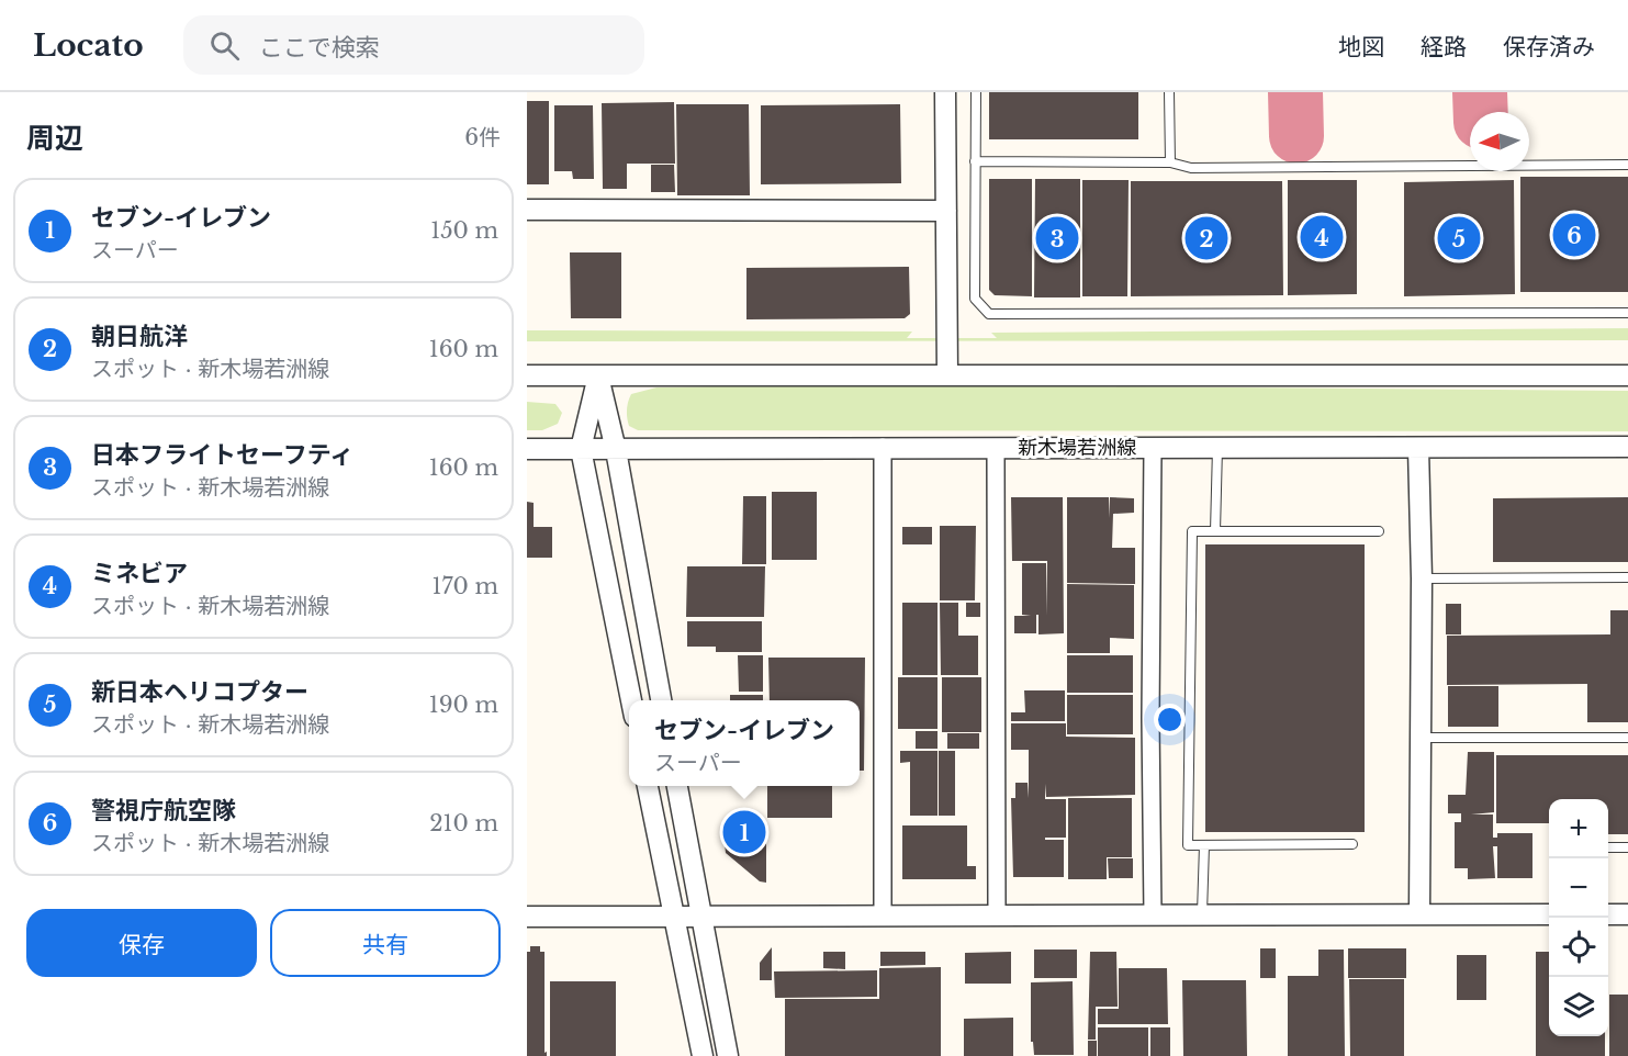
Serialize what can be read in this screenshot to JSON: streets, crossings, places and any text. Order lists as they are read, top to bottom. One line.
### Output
{"streets":{"street":["新木場若洲線"]},"north":"left","page":{"header":"Locato","search":"ここで検索","nav":["地図","経路","保存済み"],"heading":["周辺","6件"],"list":[{"mark":"1","name":"セブン-イレブン","note":"スーパー","value":"150 m"},{"mark":"2","name":"朝日航洋","note":"スポット · 新木場若洲線","value":"160 m"},{"mark":"3","name":"日本フライトセーフティ","note":"スポット · 新木場若洲線","value":"160 m"},{"mark":"4","name":"ミネビア","note":"スポット · 新木場若洲線","value":"170 m"},{"mark":"5","name":"新日本ヘリコプター","note":"スポット · 新木場若洲線","value":"190 m"},{"mark":"6","name":"警視庁航空隊","note":"スポット · 新木場若洲線","value":"210 m"}],"pins":["6","4","2","3","5","1"],"popup":["セブン-イレブン","スーパー"],"map_buttons":["+","−"],"buttons":["保存","共有"]}}
